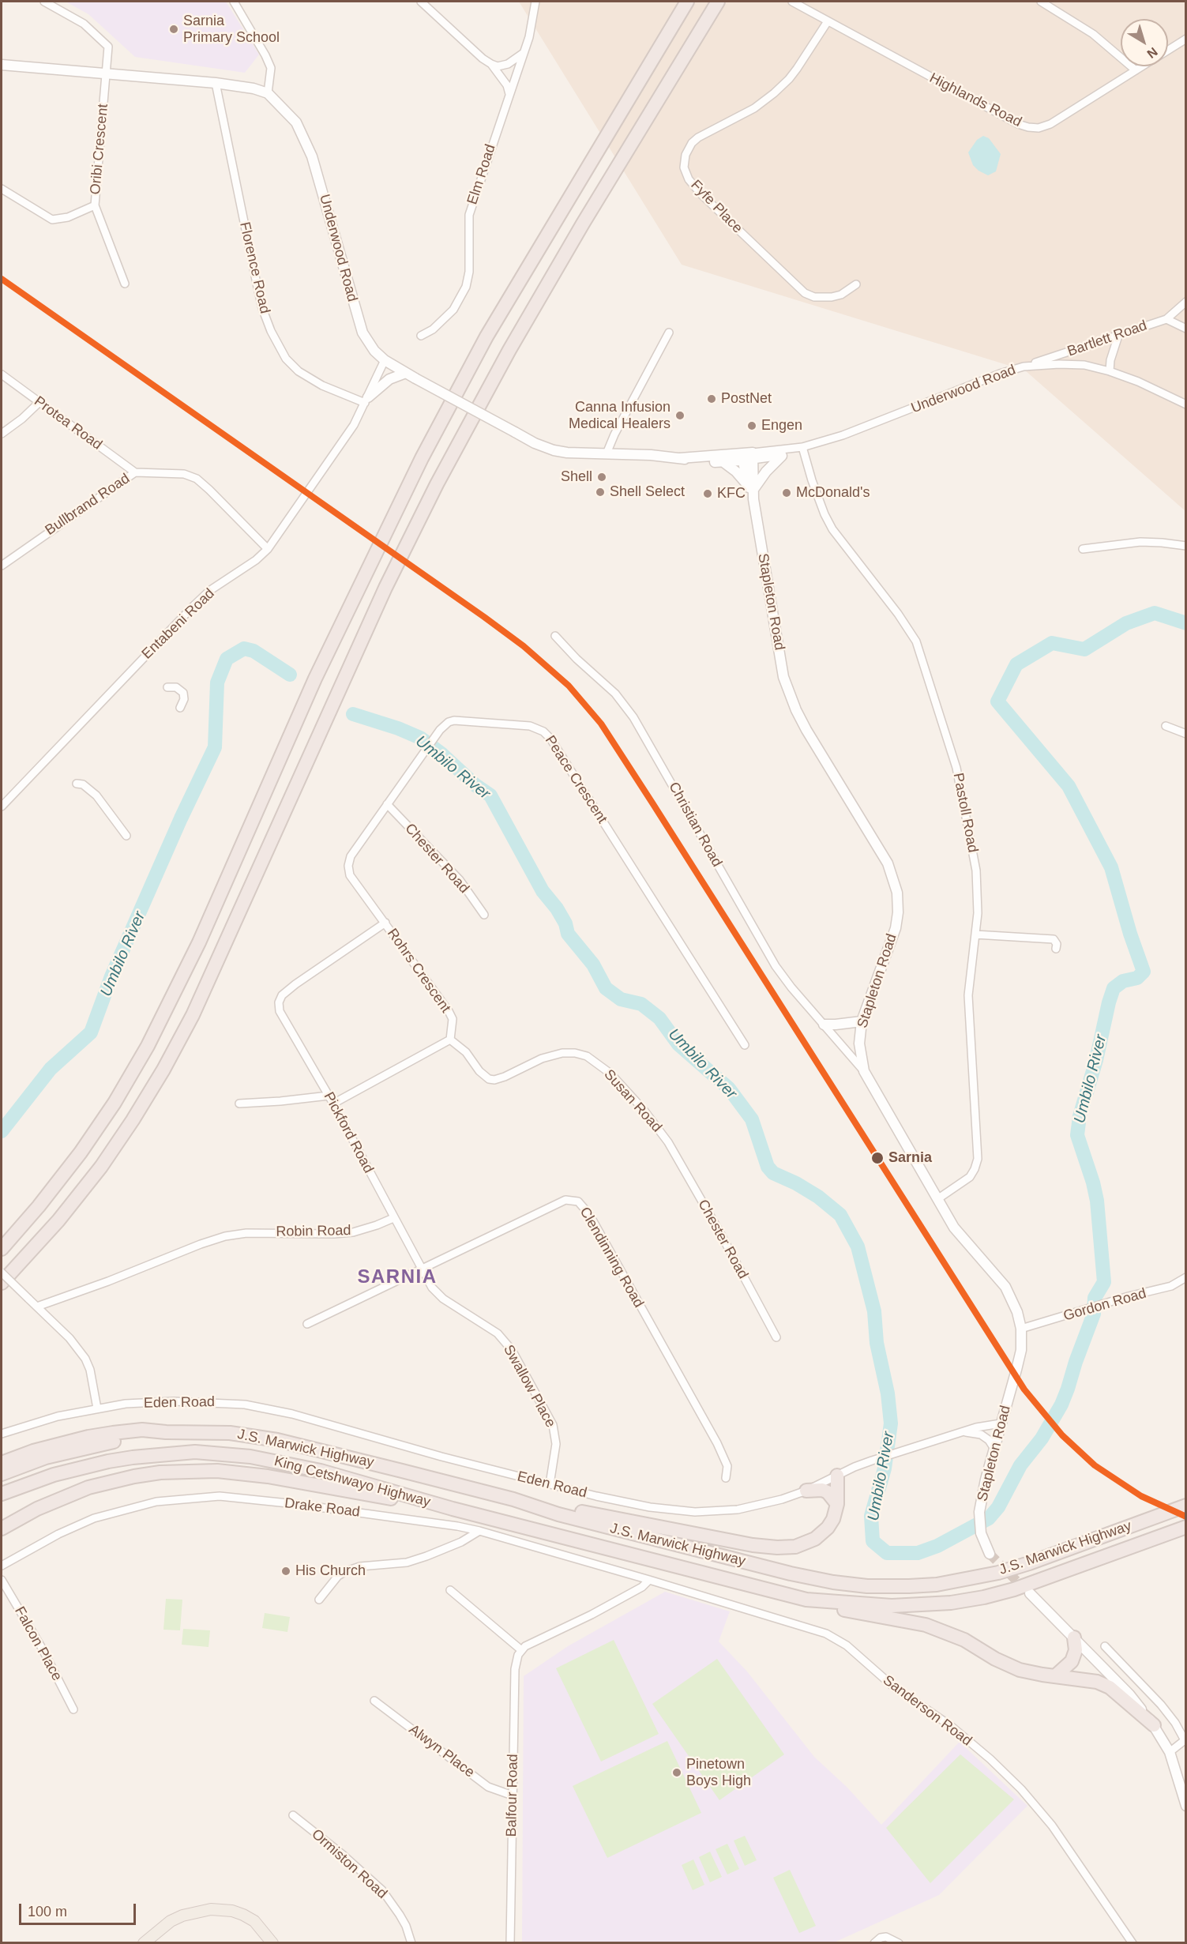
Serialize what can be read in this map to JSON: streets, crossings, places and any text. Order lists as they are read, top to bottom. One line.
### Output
{"streets":{"highway":["J.S. Marwick Highway","King Cetshwayo Highway"],"main road":["Underwood Road","Stapleton Road"],"street":["Highlands Road","Oribi Crescent","Elm Road","Fyfe Place","Florence Road","Bartlett Road","Protea Road","Bullbrand Road","Entabeni Road","Peace Crescent","Pastoll Road","Christian Road","Chester Road","Rohrs Crescent","Susan Road","Pickford Road","Robin Road","Clendinning Road","Gordon Road","Swallow Place","Eden Road","Drake Road","Falcon Place","Sanderson Road","Alwyn Place","Balfour Road","Ormiston Road"]},"crossings":[["Highlands Road","Fyfe Place"],["Oribi Crescent","Underwood Road"],["Underwood Road","Florence Road"],["Underwood Road","Bartlett Road"],["Underwood Road","Stapleton Road"],["Underwood Road","Entabeni Road"],["Underwood Road","Pastoll Road"],["Florence Road","Entabeni Road"],["Protea Road","Bullbrand Road"],["Bullbrand Road","Entabeni Road"],["Stapleton Road","Pastoll Road"],["Stapleton Road","Christian Road"],["Stapleton Road","Gordon Road"],["Stapleton Road","Eden Road"],["Peace Crescent","Chester Road"],["Peace Crescent","Rohrs Crescent"],["Chester Road","Susan Road"],["Rohrs Crescent","Susan Road"],["Rohrs Crescent","Pickford Road"],["Pickford Road","Robin Road"],["Pickford Road","Clendinning Road"],["Pickford Road","Swallow Place"],["Clendinning Road","Swallow Place"],["Swallow Place","Eden Road"],["J.S. Marwick Highway","King Cetshwayo Highway"],["Drake Road","Sanderson Road"],["Alwyn Place","Balfour Road"]],"districts":["SARNIA"],"water":["Umbilo River"],"places":["Sarnia Primary School","PostNet","Canna Infusion Medical Healers","Engen","Shell","Shell Select","McDonald's","KFC","Sarnia","His Church","Pinetown Boys High"],"scale_bar":"100 m","north":"bottom right"}
